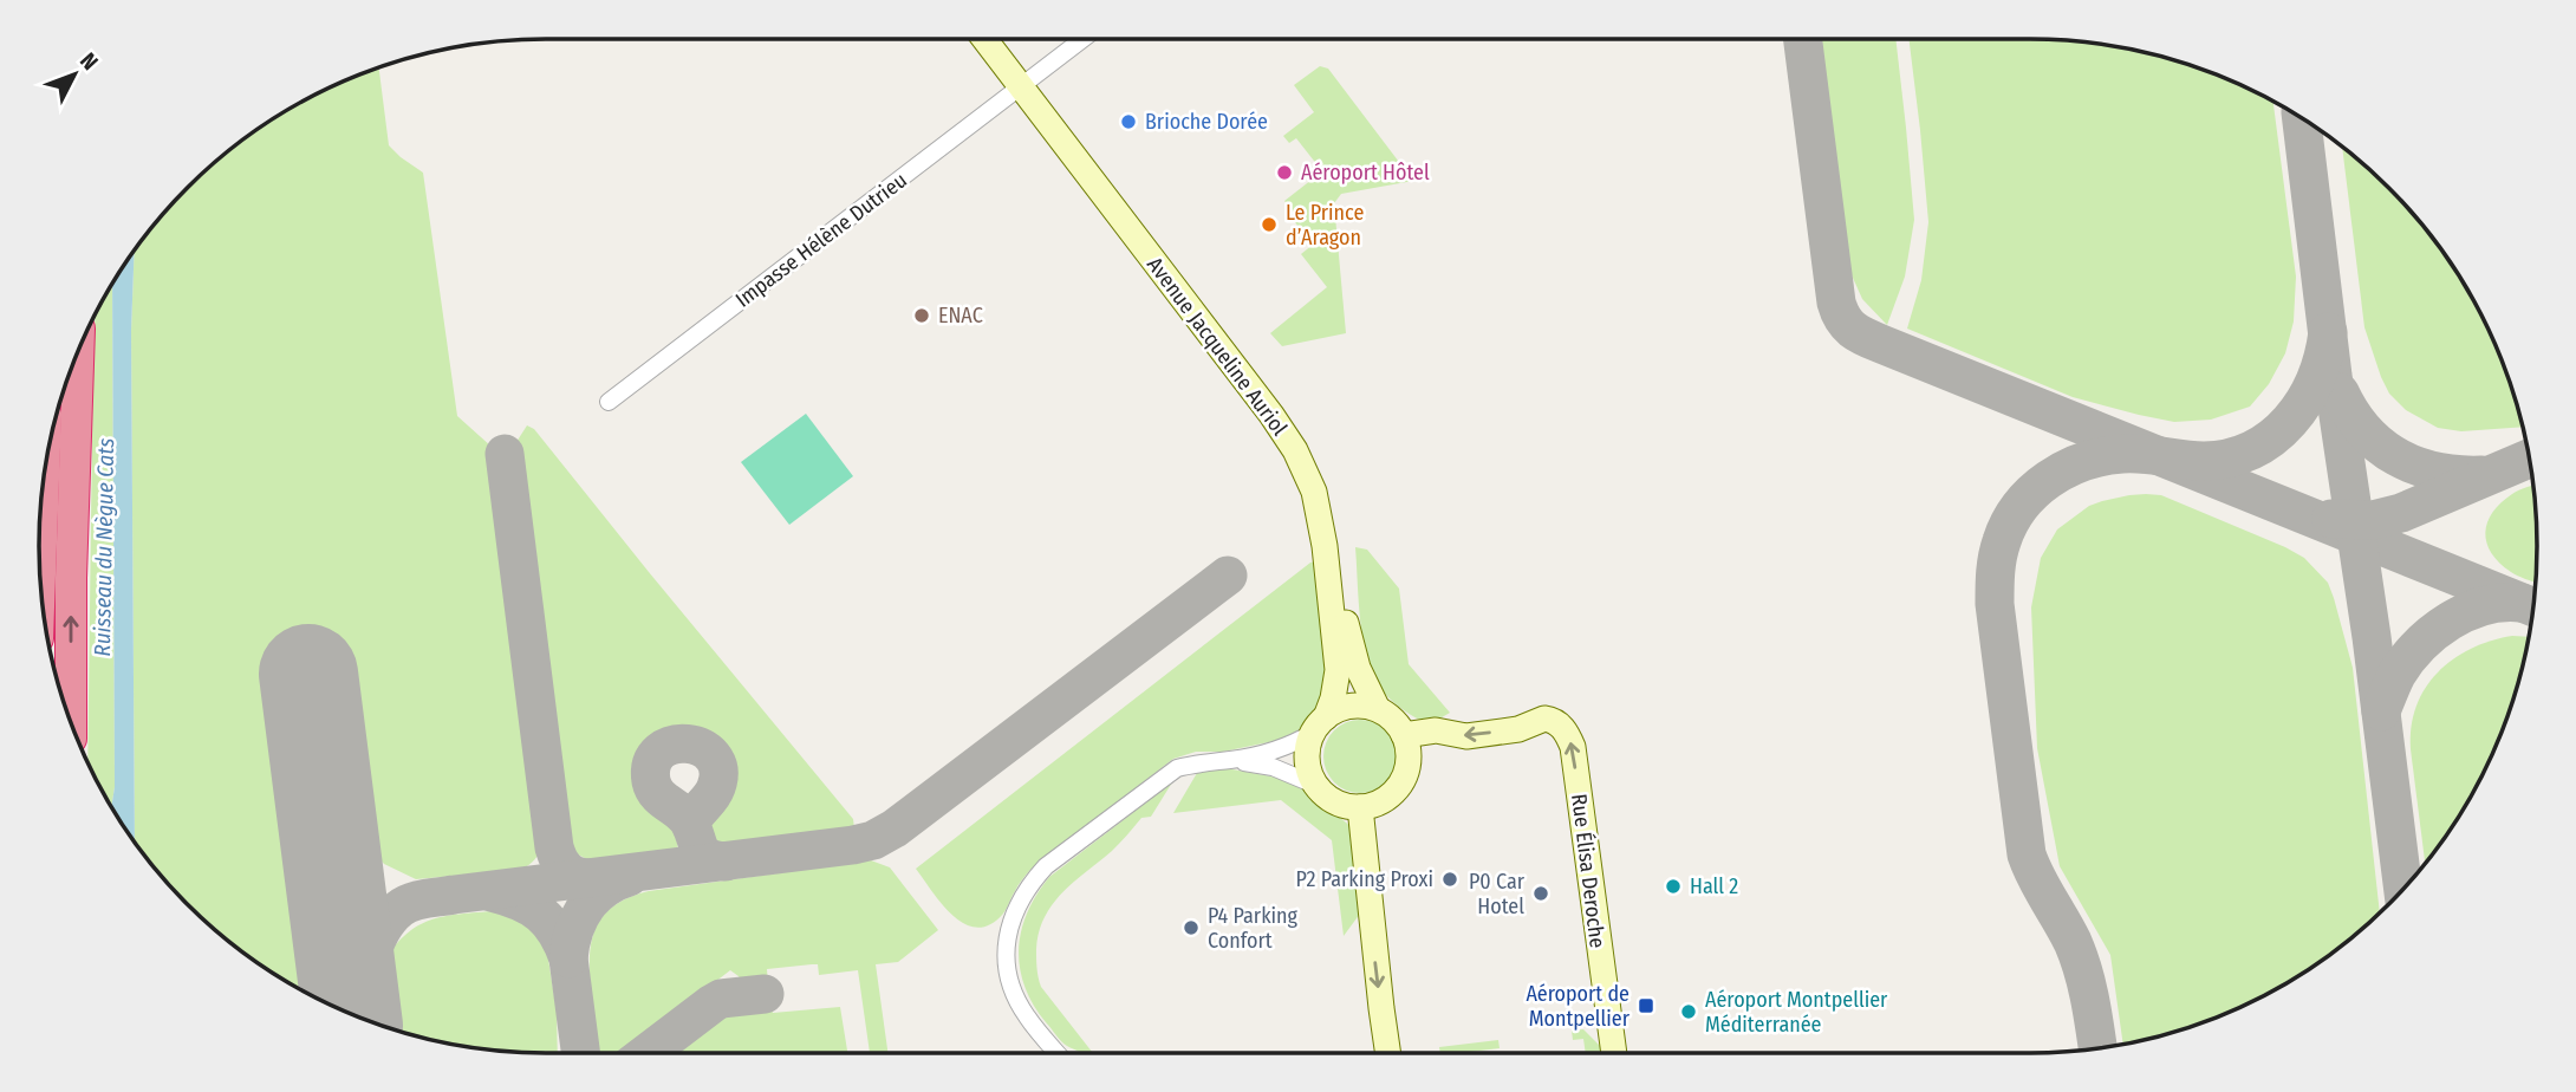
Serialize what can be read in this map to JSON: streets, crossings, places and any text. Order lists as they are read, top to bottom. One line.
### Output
{"streets":{"main road":["Avenue Jacqueline Auriol","Rue Élisa Deroche"],"street":["Impasse Hélène Dutrieu"]},"crossings":[["Impasse Hélène Dutrieu","Avenue Jacqueline Auriol"],["Avenue Jacqueline Auriol","Rue Élisa Deroche"]],"water":["Ruisseau du Nègue Cats"],"places":{"other":["Brioche Dorée","Aéroport Hôtel","Le Prince d’Aragon","ENAC","P2 Parking Proxi","Hall 2","P0 Car Hotel","P4 Parking Confort","Aéroport Montpellier Méditerranée"],"transit":["Aéroport de Montpellier"]},"north":"top right"}
